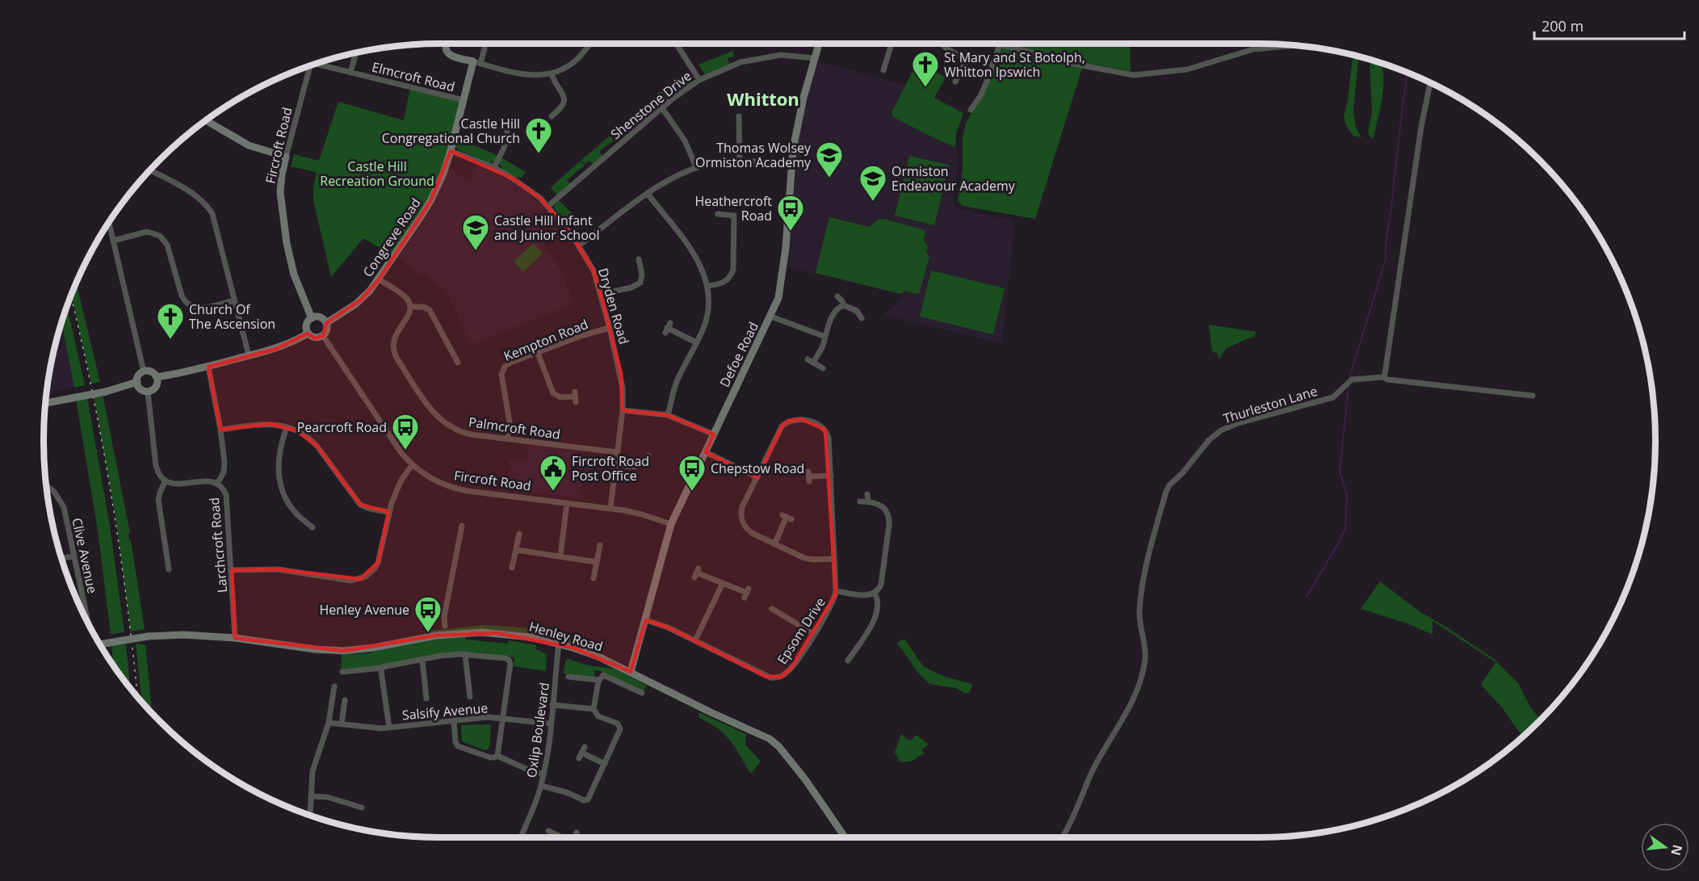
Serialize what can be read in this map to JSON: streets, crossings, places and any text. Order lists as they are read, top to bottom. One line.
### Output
{"streets":{"street":["Elmcroft Road","Shenstone Drive","Fircroft Road","Congreve Road","Dryden Road","Kempton Road","Defoe Road","Thurleston Lane","Palmcroft Road","Larchcroft Road","Clive Avenue","Epsom Drive","Henley Road","Salsify Avenue","Oxlip Boulevard"]},"crossings":[["Elmcroft Road","Congreve Road"],["Shenstone Drive","Dryden Road"],["Shenstone Drive","Defoe Road"],["Fircroft Road","Congreve Road"],["Fircroft Road","Dryden Road"],["Fircroft Road","Defoe Road"],["Congreve Road","Dryden Road"],["Dryden Road","Kempton Road"],["Dryden Road","Palmcroft Road"],["Kempton Road","Palmcroft Road"],["Defoe Road","Epsom Drive"],["Defoe Road","Henley Road"],["Larchcroft Road","Henley Road"],["Henley Road","Oxlip Boulevard"],["Salsify Avenue","Oxlip Boulevard"]],"districts":["Whitton"],"parks":["Castle Hill Recreation Ground"],"places":{"church":["St Mary and St Botolph, Whitton Ipswich","Castle Hill Congregational Church","Church Of The Ascension"],"school or university":["Thomas Wolsey Ormiston Academy","Ormiston Endeavour Academy","Castle Hill Infant and Junior School"],"bus stop":["Heathercroft Road","Pearcroft Road","Chepstow Road","Henley Avenue"],"public building":["Fircroft Road Post Office"]},"scale_bar":"200 m","north":"right"}
